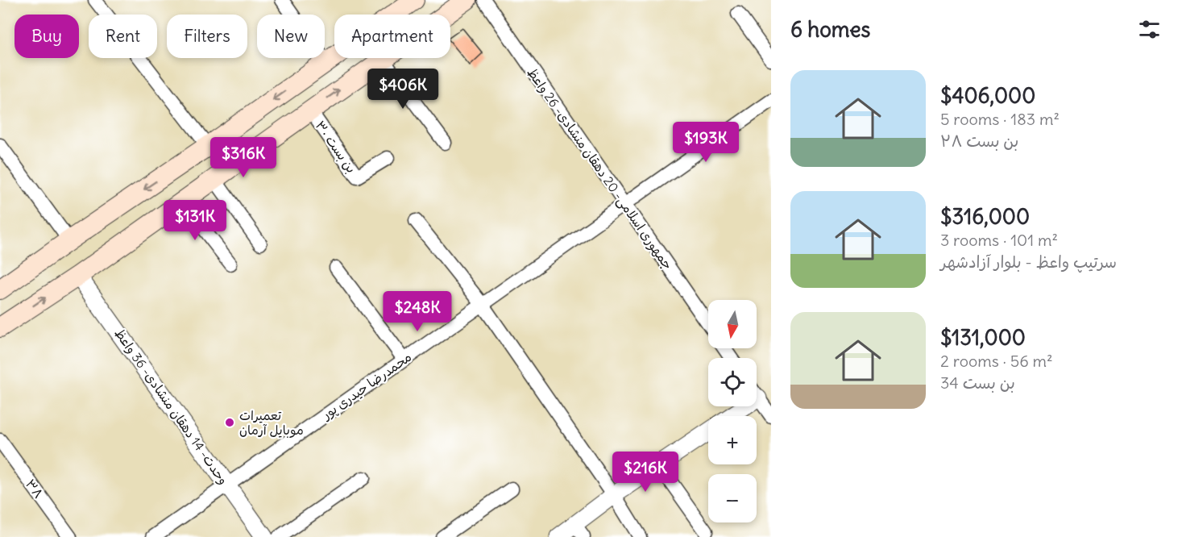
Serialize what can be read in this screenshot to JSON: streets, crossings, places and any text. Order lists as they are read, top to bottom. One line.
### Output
{"streets":{"street":["بن بست ۳۰","جمهوری اسلامی- 20 دهقان منشادی- 26 واعظ","محمدرضا حیدری پور","وحدت- 14 دهقان منشادی- 36 واعظ","۳۸"]},"crossings":[["جمهوری اسلامی- 20 دهقان منشادی- 26 واعظ","محمدرضا حیدری پور"],["محمدرضا حیدری پور","وحدت- 14 دهقان منشادی- 36 واعظ"]],"places":["تعمیرات موبایل آرمان"],"north":"bottom","page":{"heading":"6 homes","chip":["Buy","Rent","Filters","New","Apartment"],"list":[{"name":"$406,000","note":"5 rooms · 183 m² · بن بست ۲۸"},{"name":"$316,000","note":"3 rooms · 101 m² · سرتیپ واعظ - بلوار آزادشهر"},{"name":"$131,000","note":"2 rooms · 56 m² · بن بست 34"}],"price":["$406K","$193K","$316K","$131K","$248K","$216K"],"map_buttons":["+","−"]}}
